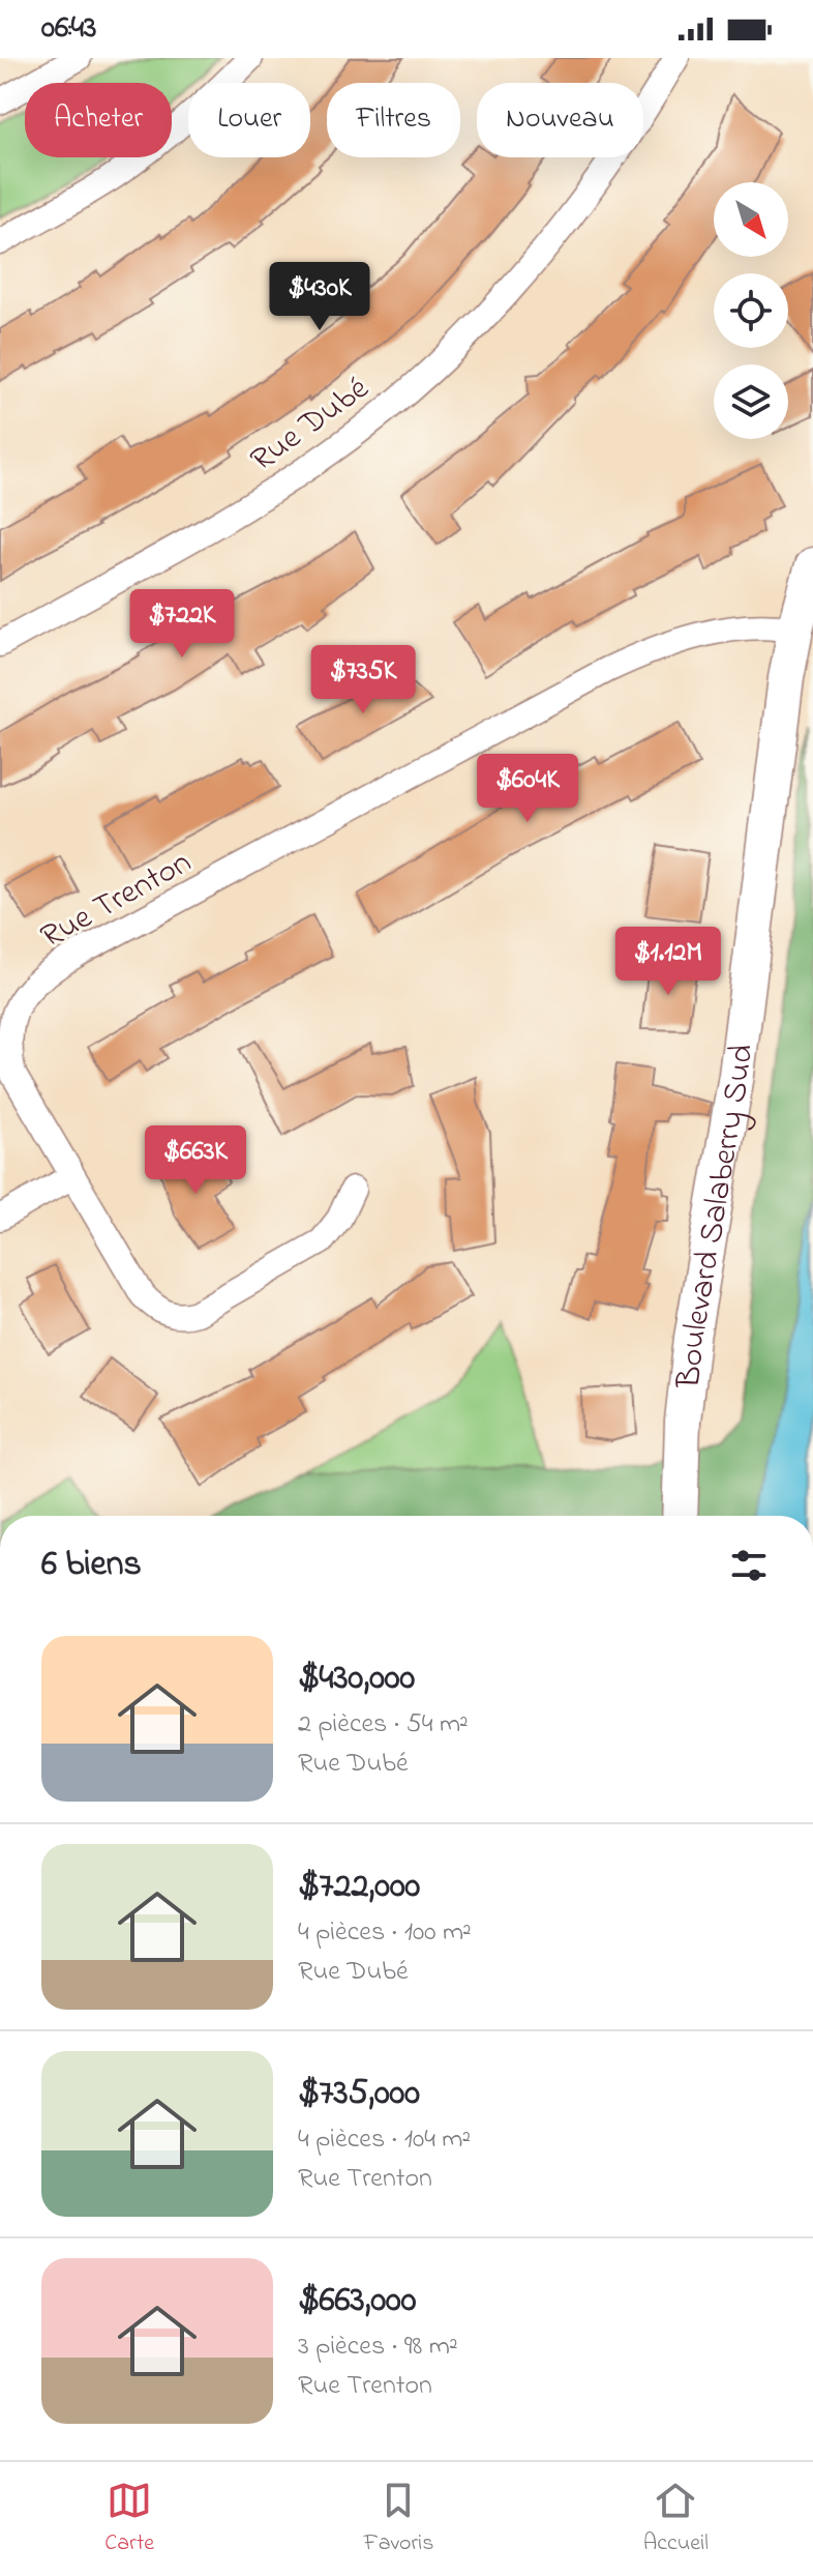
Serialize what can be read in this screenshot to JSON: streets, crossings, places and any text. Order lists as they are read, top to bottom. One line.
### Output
{"streets":{"street":["Rue Dubé","Rue Trenton","Boulevard Salaberry Sud"]},"crossings":[["Rue Trenton","Boulevard Salaberry Sud"]],"north":"bottom right","page":{"status":"06:43","chip":["Acheter","Louer","Filtres","Nouveau"],"price":["$430K","$722K","$735K","$604K","$1.12M","$663K"],"heading":"6 biens","list":[{"name":"$430,000","note":"2 pièces · 54 m² · Rue Dubé"},{"name":"$722,000","note":"4 pièces · 100 m² · Rue Dubé"},{"name":"$735,000","note":"4 pièces · 104 m² · Rue Trenton"},{"name":"$663,000","note":"3 pièces · 98 m² · Rue Trenton"}],"tabs":["Carte","Favoris","Accueil"]}}
